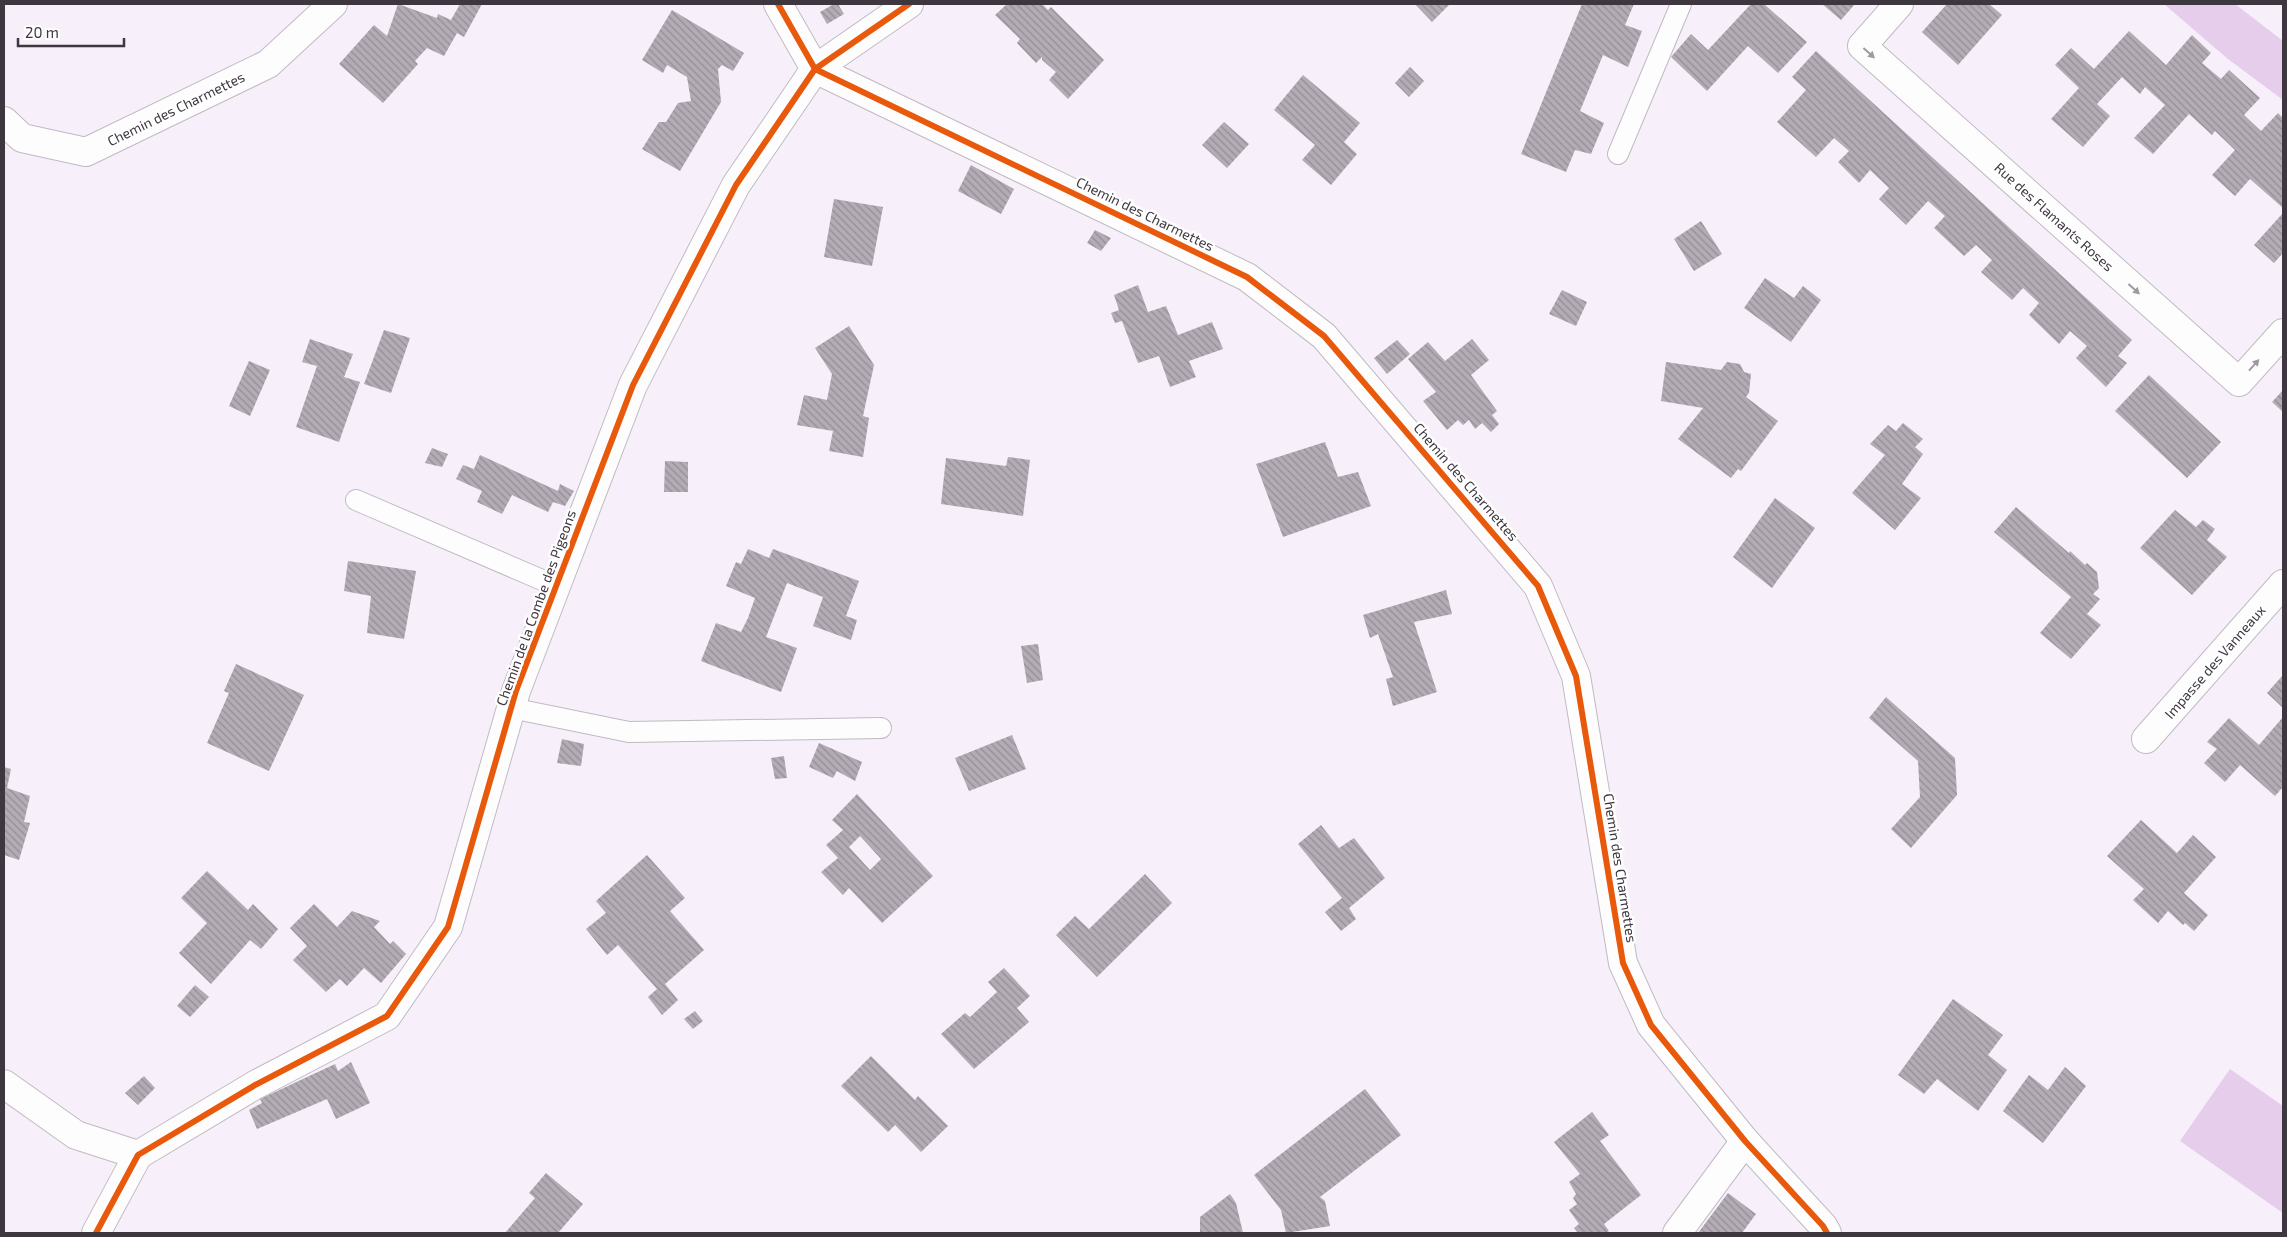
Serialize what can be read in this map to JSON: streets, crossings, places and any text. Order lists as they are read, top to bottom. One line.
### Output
{"streets":{"street":["Chemin des Charmettes","Rue des Flamants Roses","Chemin de la Combe des Pigeons","Impasse des Vanneaux"]},"crossings":[["Chemin des Charmettes","Chemin de la Combe des Pigeons"]],"one_way":["Rue des Flamants Roses"],"scale_bar":"20 m"}
